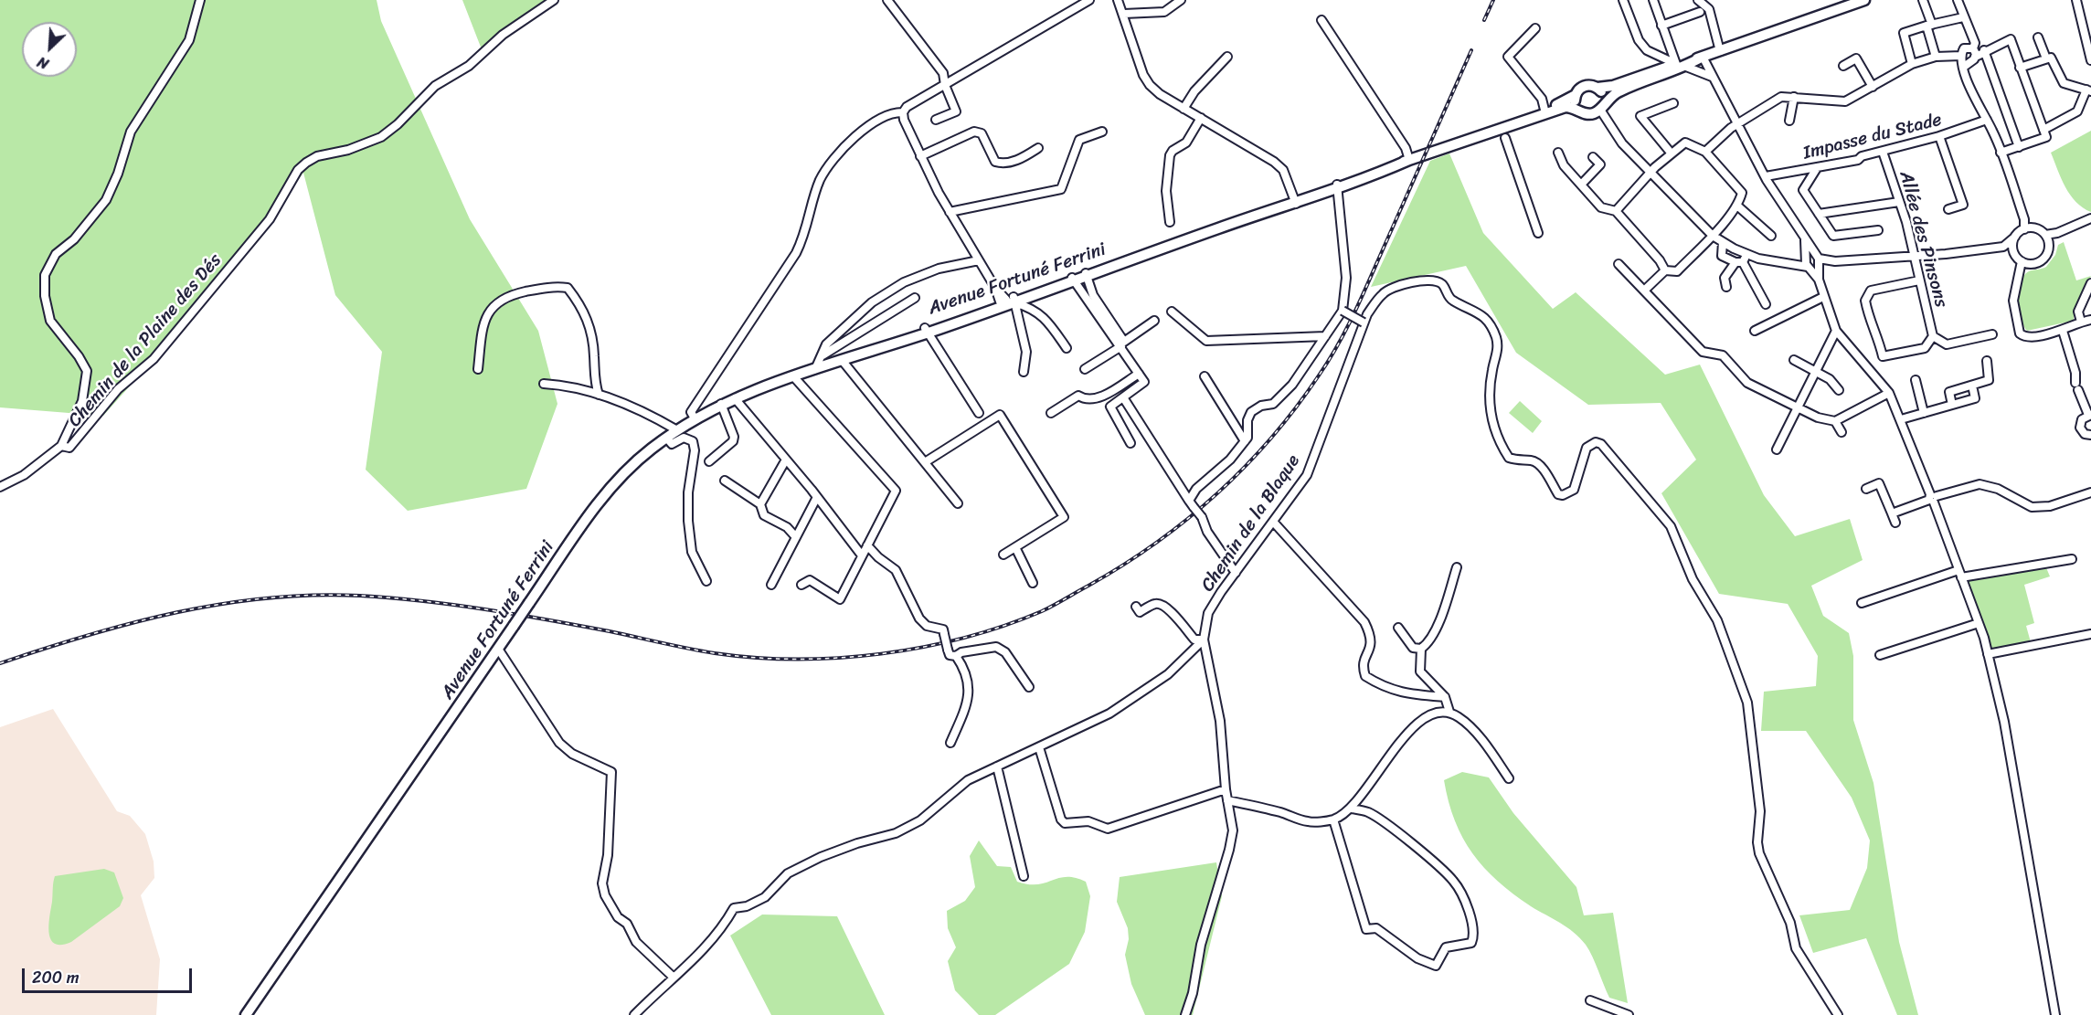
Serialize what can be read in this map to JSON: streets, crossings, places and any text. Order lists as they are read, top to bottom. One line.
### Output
{"streets":{"main road":["Avenue Fortuné Ferrini"],"street":["Impasse du Stade","Allée des Pinsons","Chemin de la Plaine des Dés","Chemin de la Blaque"]},"crossings":[["Impasse du Stade","Allée des Pinsons"]],"scale_bar":"200 m","north":"bottom left"}
